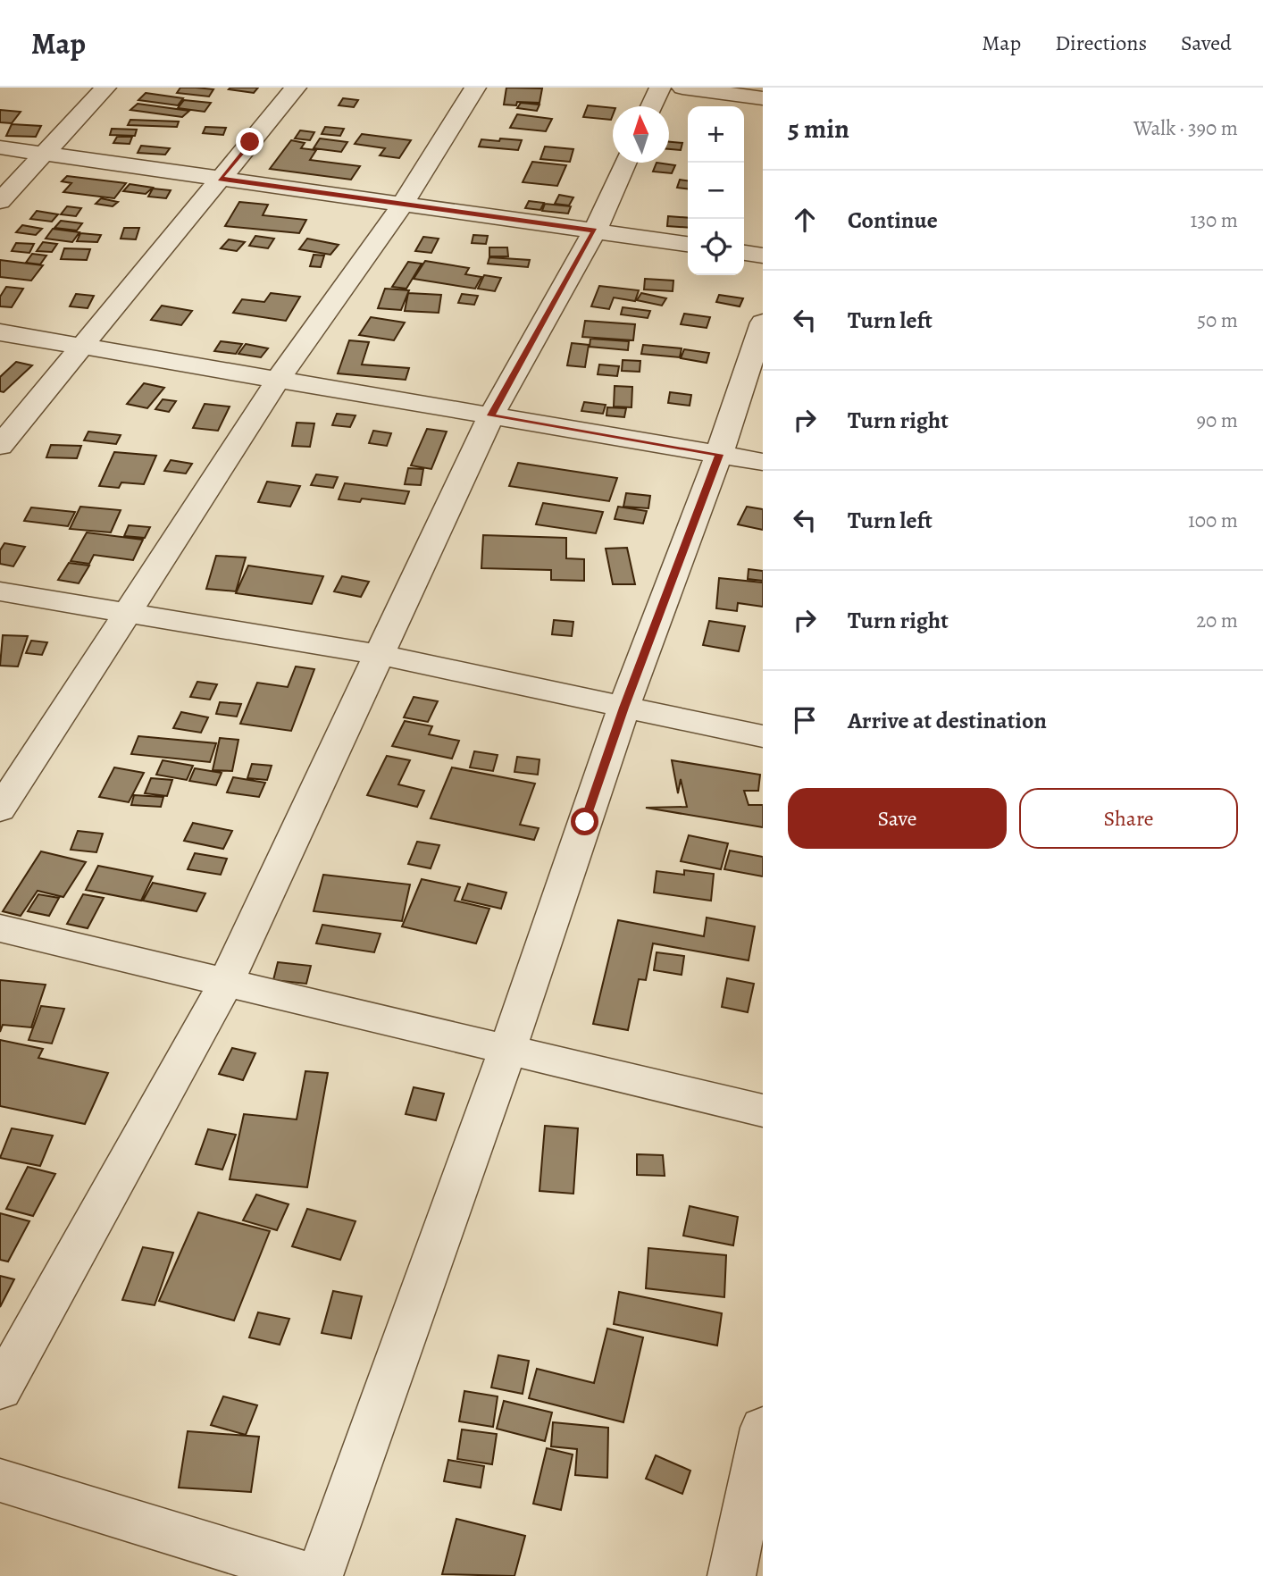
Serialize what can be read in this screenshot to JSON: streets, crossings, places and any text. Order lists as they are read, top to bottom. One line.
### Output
{"north":"top","page":{"header":"Map","nav":["Map","Directions","Saved"],"heading":["5 min","Walk · 390 m"],"map_buttons":["+","−"],"list":[["Continue","130 m"],["Turn left","50 m"],["Turn right","90 m"],["Turn left","100 m"],["Turn right","20 m"],"Arrive at destination"],"buttons":["Save","Share"]}}
